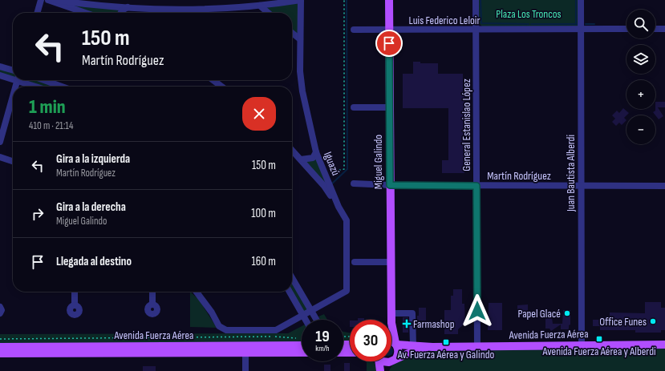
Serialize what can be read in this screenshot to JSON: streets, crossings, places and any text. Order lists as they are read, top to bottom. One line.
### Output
{"streets":{"main road":["Miguel Galindo","Avenida Fuerza Aérea"],"street":["Luis Federico Leloir","General Estanislao López","Iguazú","Juan Bautista Alberdi","Martín Rodríguez"]},"crossings":[["Luis Federico Leloir","General Estanislao López"],["Luis Federico Leloir","Miguel Galindo"],["Luis Federico Leloir","Juan Bautista Alberdi"],["General Estanislao López","Martín Rodríguez"],["General Estanislao López","Avenida Fuerza Aérea"],["Miguel Galindo","Martín Rodríguez"],["Miguel Galindo","Avenida Fuerza Aérea"],["Juan Bautista Alberdi","Martín Rodríguez"],["Juan Bautista Alberdi","Avenida Fuerza Aérea"]],"parks":["Plaza Los Troncos"],"places":{"other":["Papel Glacé","Office Funes"],"health":["Farmashop"],"transit":["Avenida Fuerza Aérea y Alberdi","Av. Fuerza Aérea y Galindo"]},"page":{"map_buttons":["+","−"],"turn":["150 m","Martín Rodríguez"],"heading":["1 min","410 m · 21:14"],"list":[{"name":"Gira a la izquierda","note":"Martín Rodríguez","value":"150 m"},{"name":"Gira a la derecha","note":"Miguel Galindo","value":"100 m"},{"name":"Llegada al destino","value":"160 m"}],"speed":"19 km/h","limit":"30"}}
